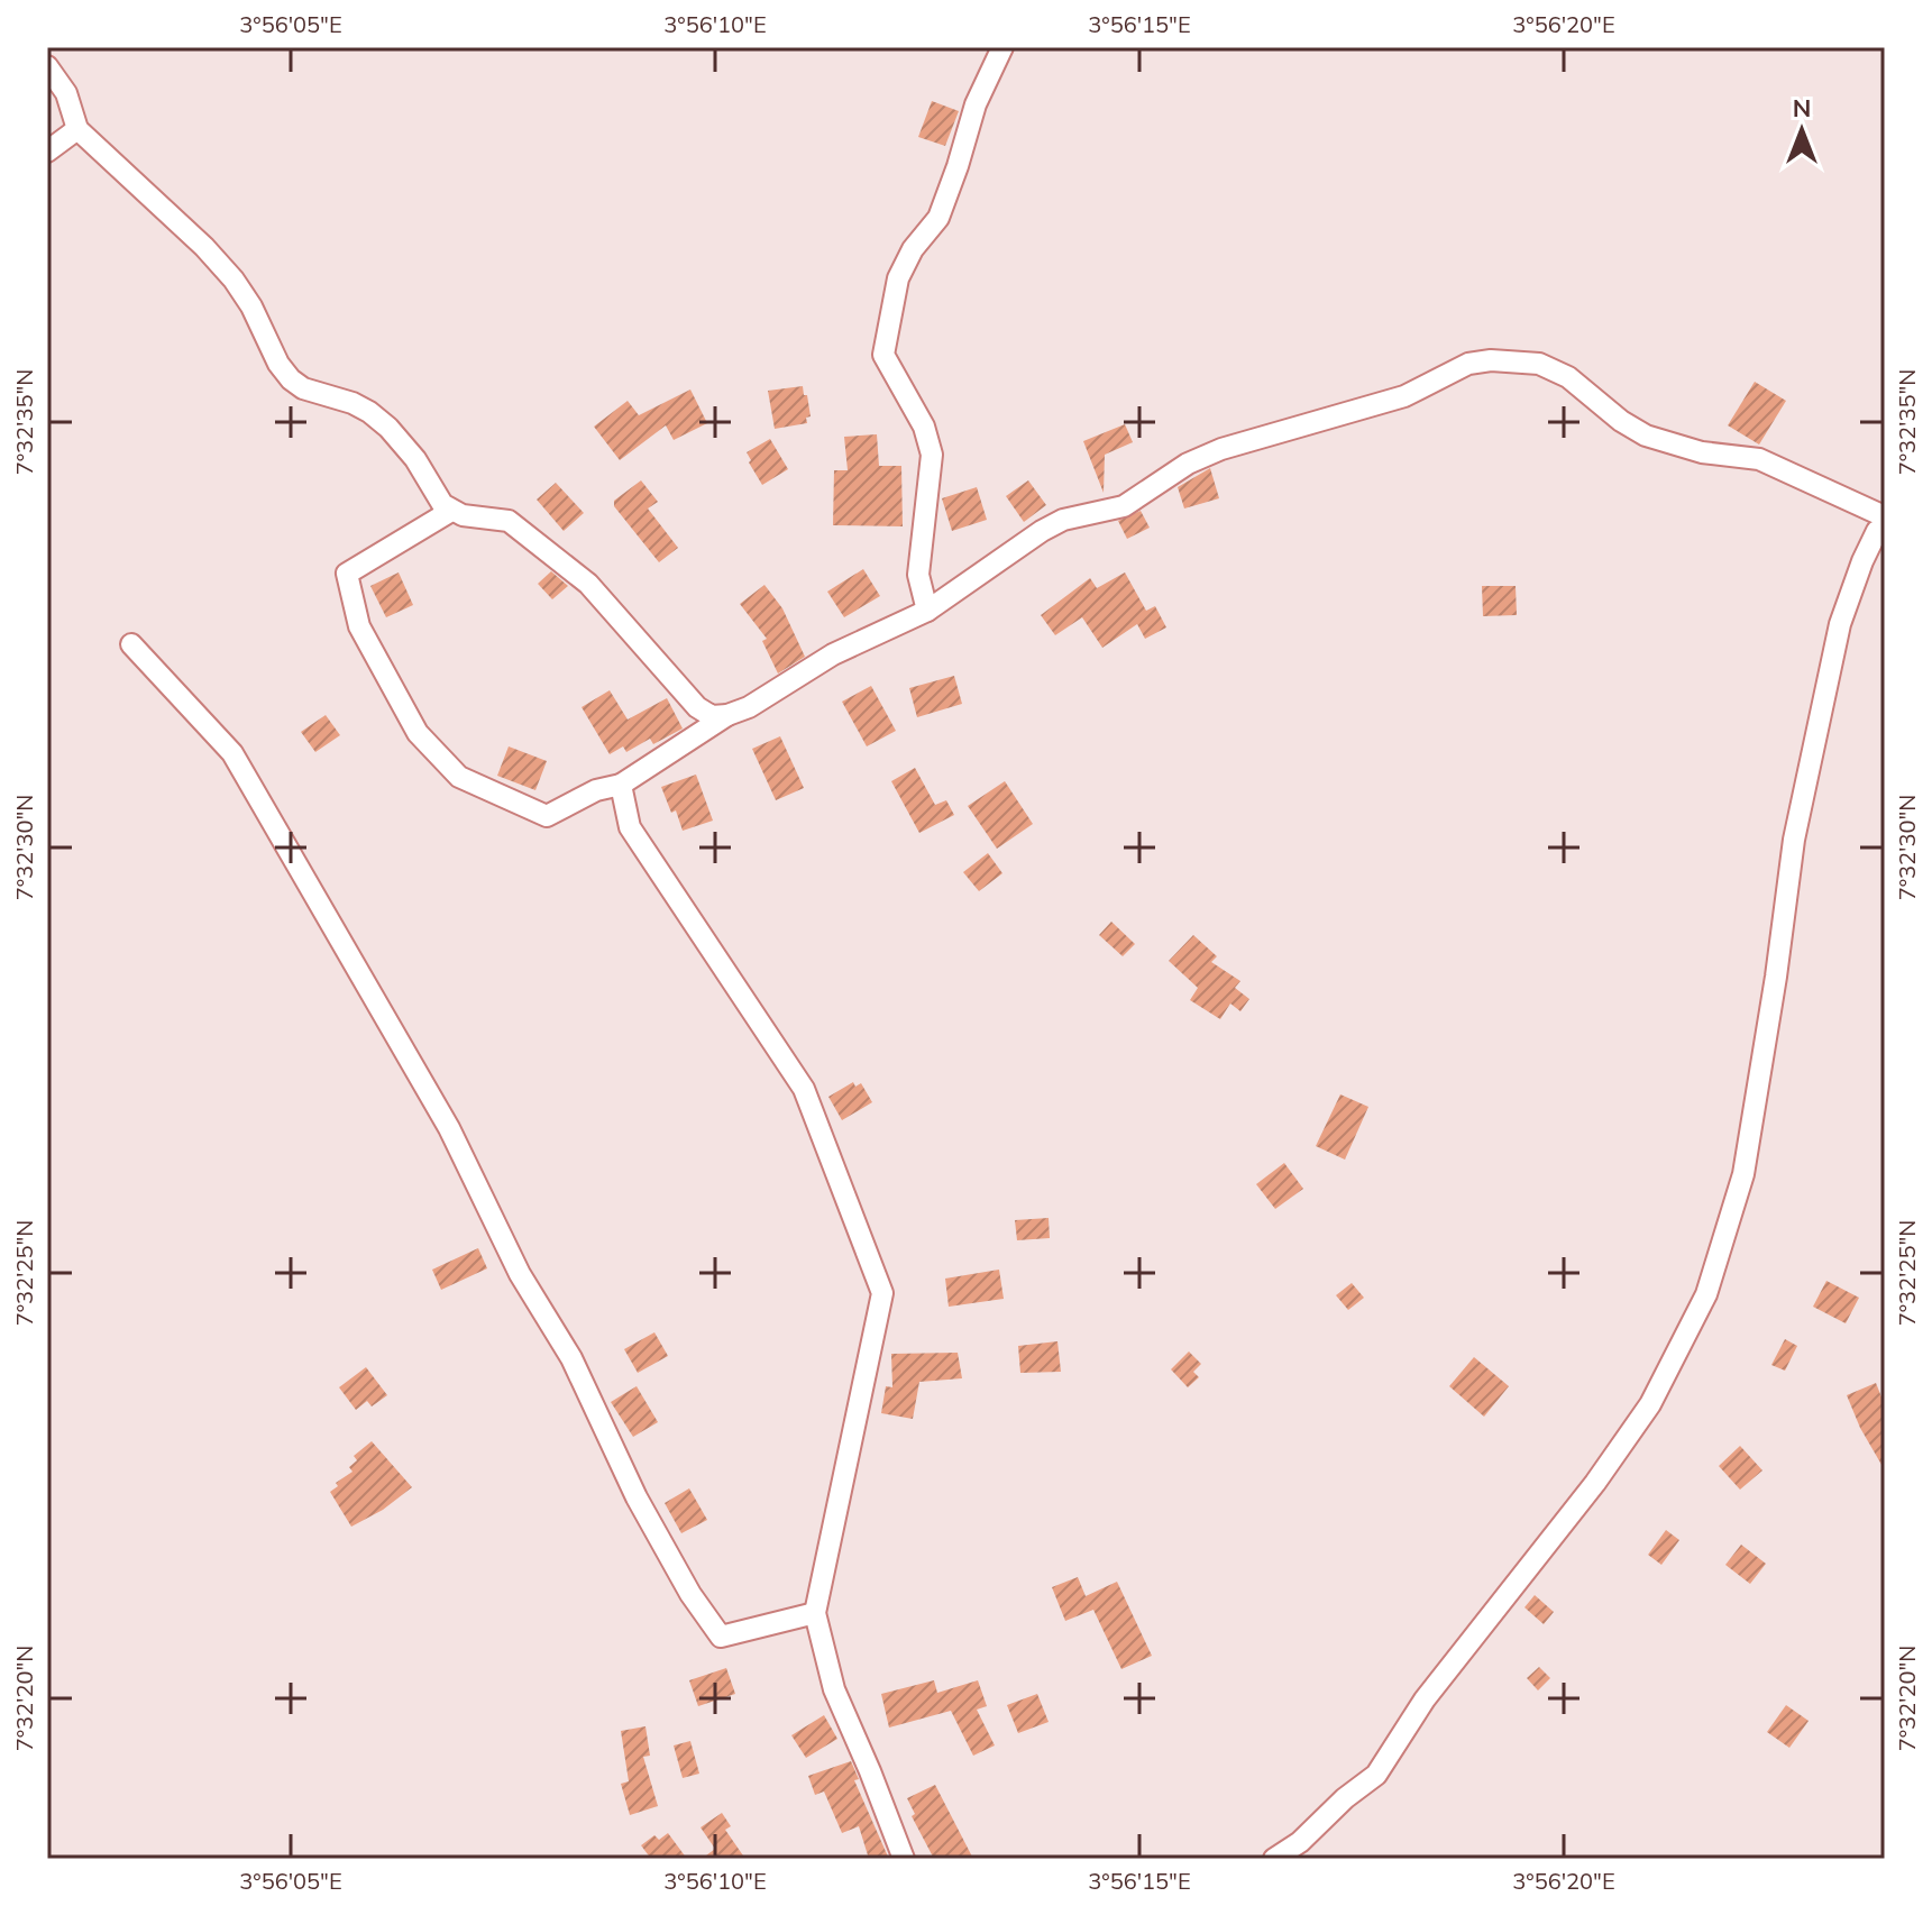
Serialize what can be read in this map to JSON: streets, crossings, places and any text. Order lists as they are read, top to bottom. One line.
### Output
{"north":"top","coordinates":["3°56'05\"E","3°56'10\"E","3°56'15\"E","3°56'20\"E","7°32'35\"N","7°32'30\"N","7°32'25\"N","7°32'20\"N"]}
